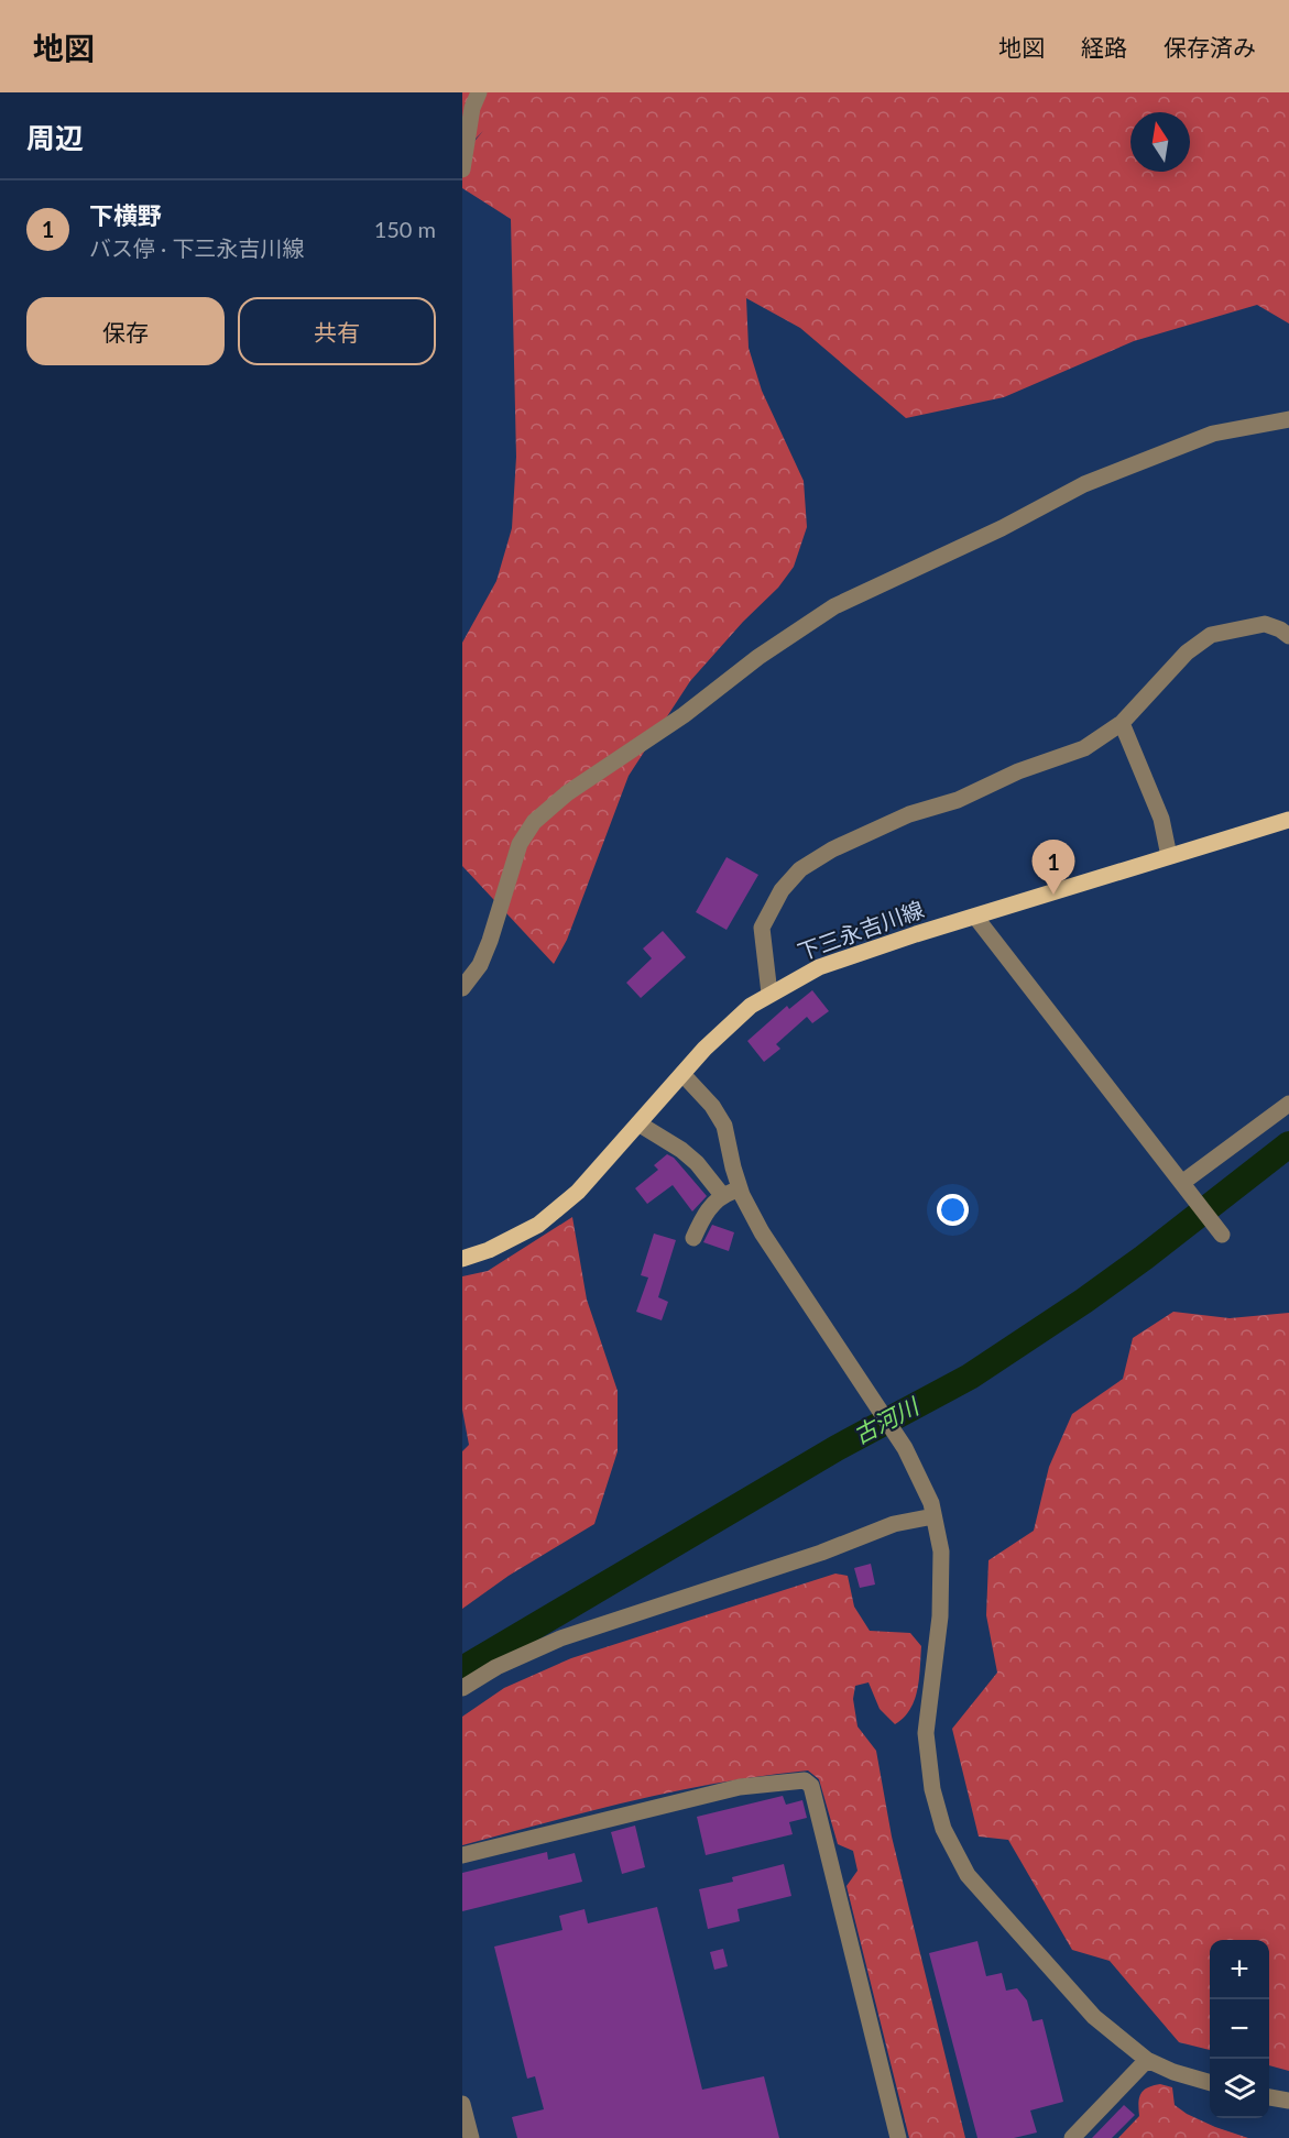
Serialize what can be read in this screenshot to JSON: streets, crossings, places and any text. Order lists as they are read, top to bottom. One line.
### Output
{"streets":{"main road":["下三永吉川線"]},"water":["古河川"],"north":"top","page":{"header":"地図","nav":["地図","経路","保存済み"],"heading":"周辺","list":[{"mark":"1","name":"下横野","note":"バス停 · 下三永吉川線","value":"150 m"}],"buttons":["保存","共有"],"pins":"1","map_buttons":["+","−"]}}
